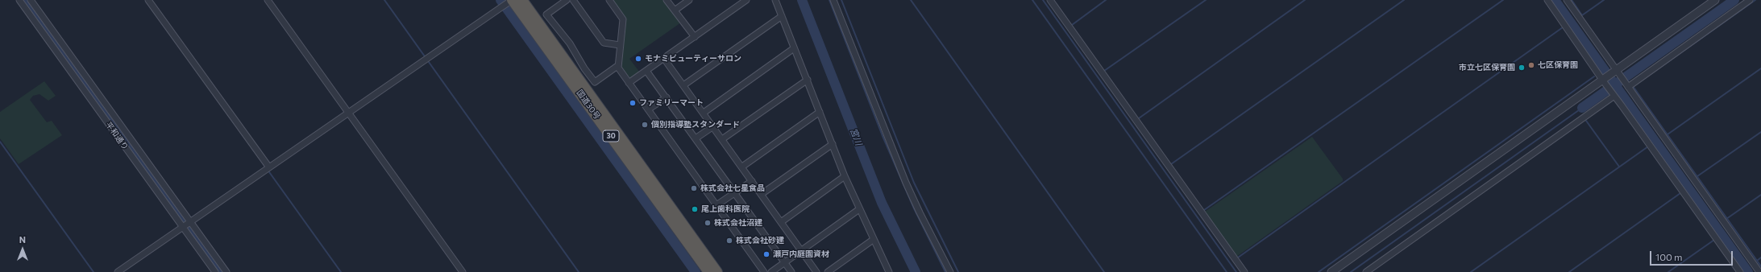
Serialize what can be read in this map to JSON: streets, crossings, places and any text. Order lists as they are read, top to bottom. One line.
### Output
{"streets":{"highway":["国道30号","30"],"street":["平和通り"]},"water":["宮川"],"places":["モナミビューティーサロン","七区保育園","市立七区保育園","ファミリーマート","個別指導塾スタンダード","株式会社七星食品","尾上歯科医院","株式会社沼建","株式会社砂建","瀬戸内庭園資材"],"scale_bar":"100 m","north":"top"}
